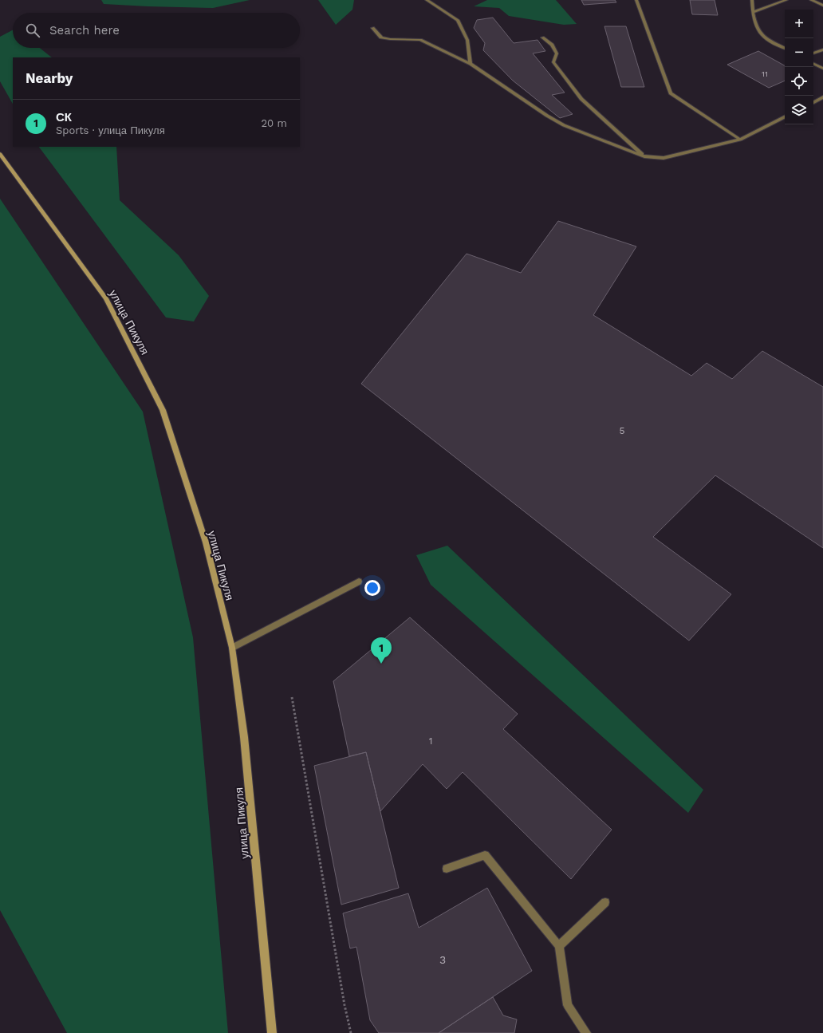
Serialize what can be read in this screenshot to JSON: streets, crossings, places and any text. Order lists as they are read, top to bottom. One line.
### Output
{"streets":{"main road":["улица Пикуля"]},"house_numbers":["11","5","1","3"],"page":{"map_buttons":["+","−"],"search":"Search here","heading":"Nearby","list":[{"mark":"1","name":"СК","note":"Sports · улица Пикуля","value":"20 m"}],"pins":"1"}}
